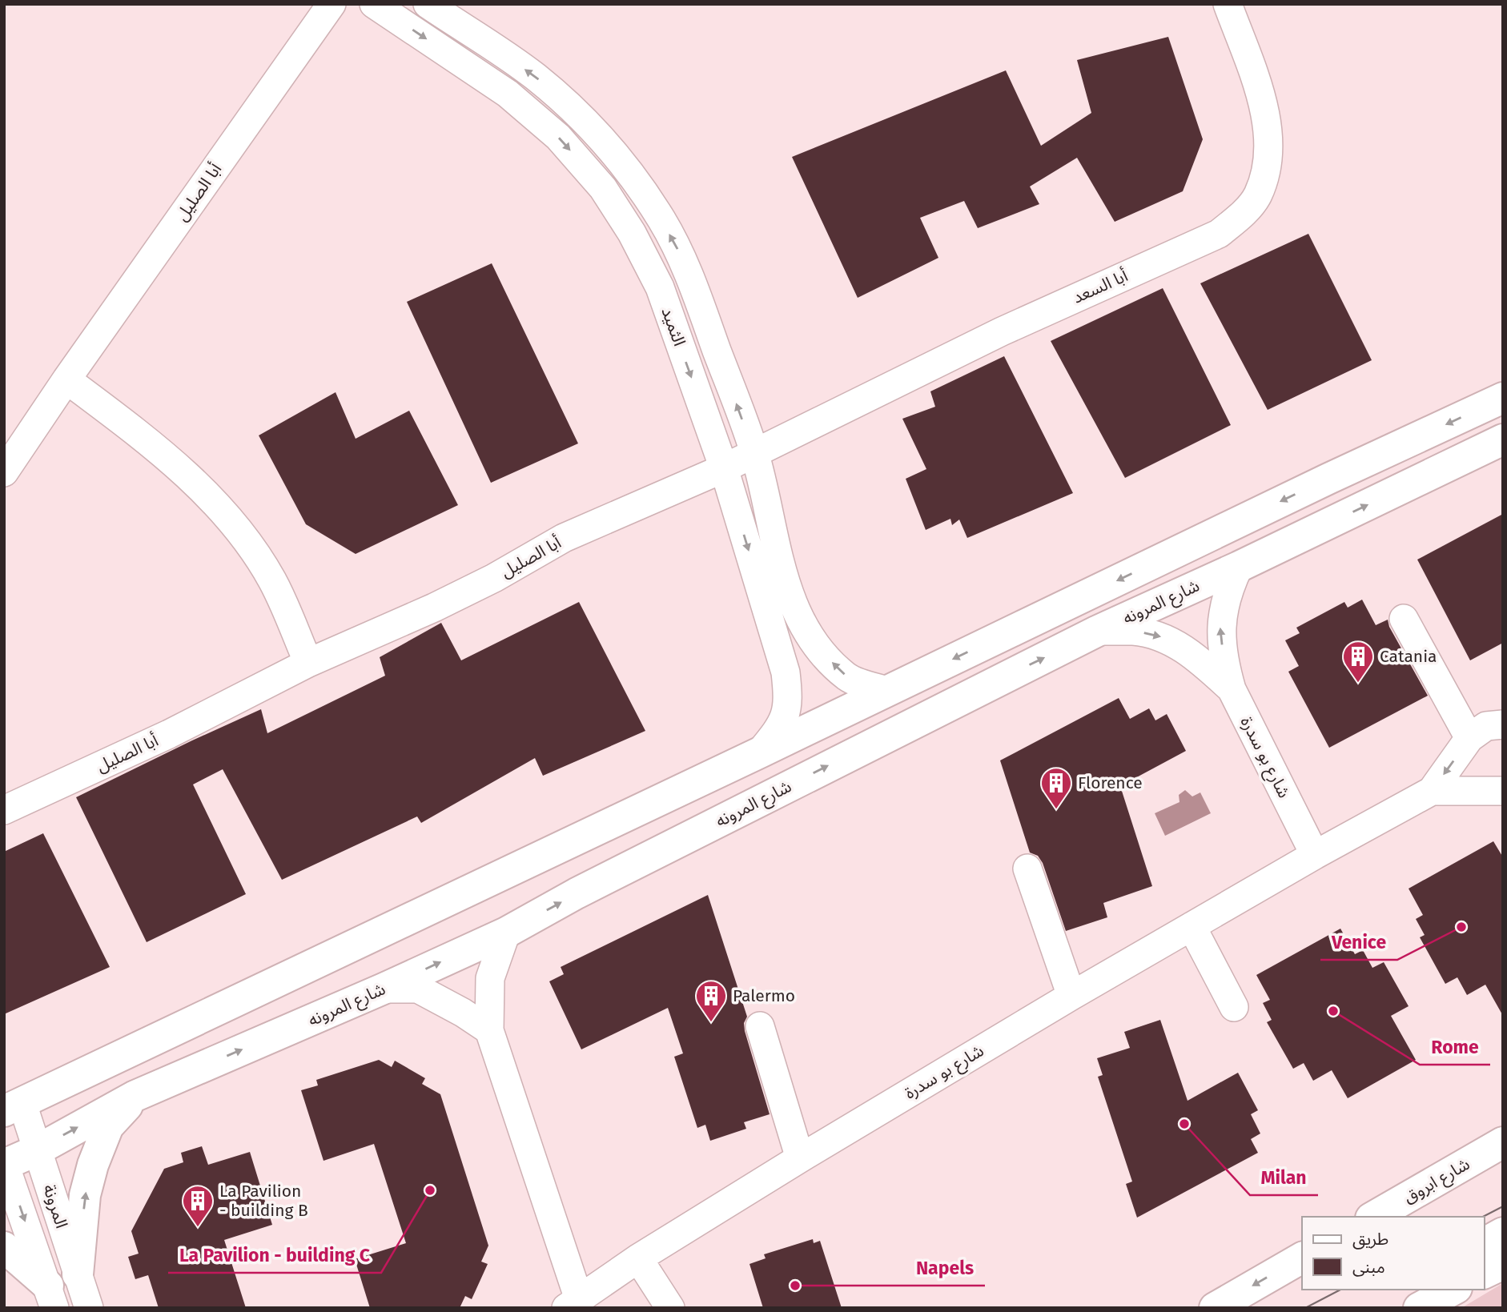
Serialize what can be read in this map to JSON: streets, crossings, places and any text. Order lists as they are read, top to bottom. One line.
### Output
{"streets":{"street":["أبا الصليل","أبا السعد","الثميد","شارع المرونه","شارع بو سدرة","شارع ابروق","المرونة"]},"crossings":[["أبا الصليل","أبا السعد"],["أبا الصليل","الثميد"],["أبا السعد","الثميد"],["شارع المرونه","شارع بو سدرة"],["شارع المرونه","المرونة"]],"places":{"building":["Catania","Florence","Palermo","La Pavilion - building B"],"other":["Venice","Rome","Milan","La Pavilion - building C","Napels"]},"legend":["طريق","مبنى"]}
